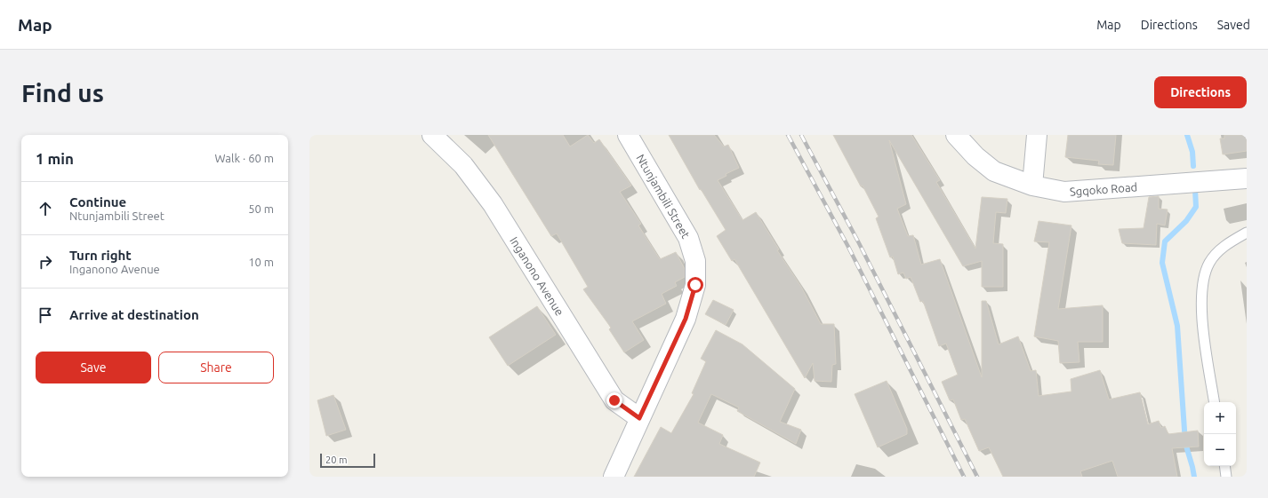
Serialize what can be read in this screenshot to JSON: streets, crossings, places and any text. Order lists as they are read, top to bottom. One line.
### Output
{"streets":{"street":["Sgqoko Road","Ntunjambili Street","Inganono Avenue"]},"crossings":[["Ntunjambili Street","Inganono Avenue"]],"scale_bar":"20 m","page":{"header":"Map","nav":["Map","Directions","Saved"],"buttons":["Directions",["Save","Share"]],"title":"Find us","heading":["1 min","Walk · 60 m"],"list":[["Continue","Ntunjambili Street","50 m"],["Turn right","Inganono Avenue","10 m"],"Arrive at destination"],"map_buttons":["+","−"],"scale":"20 m"}}
